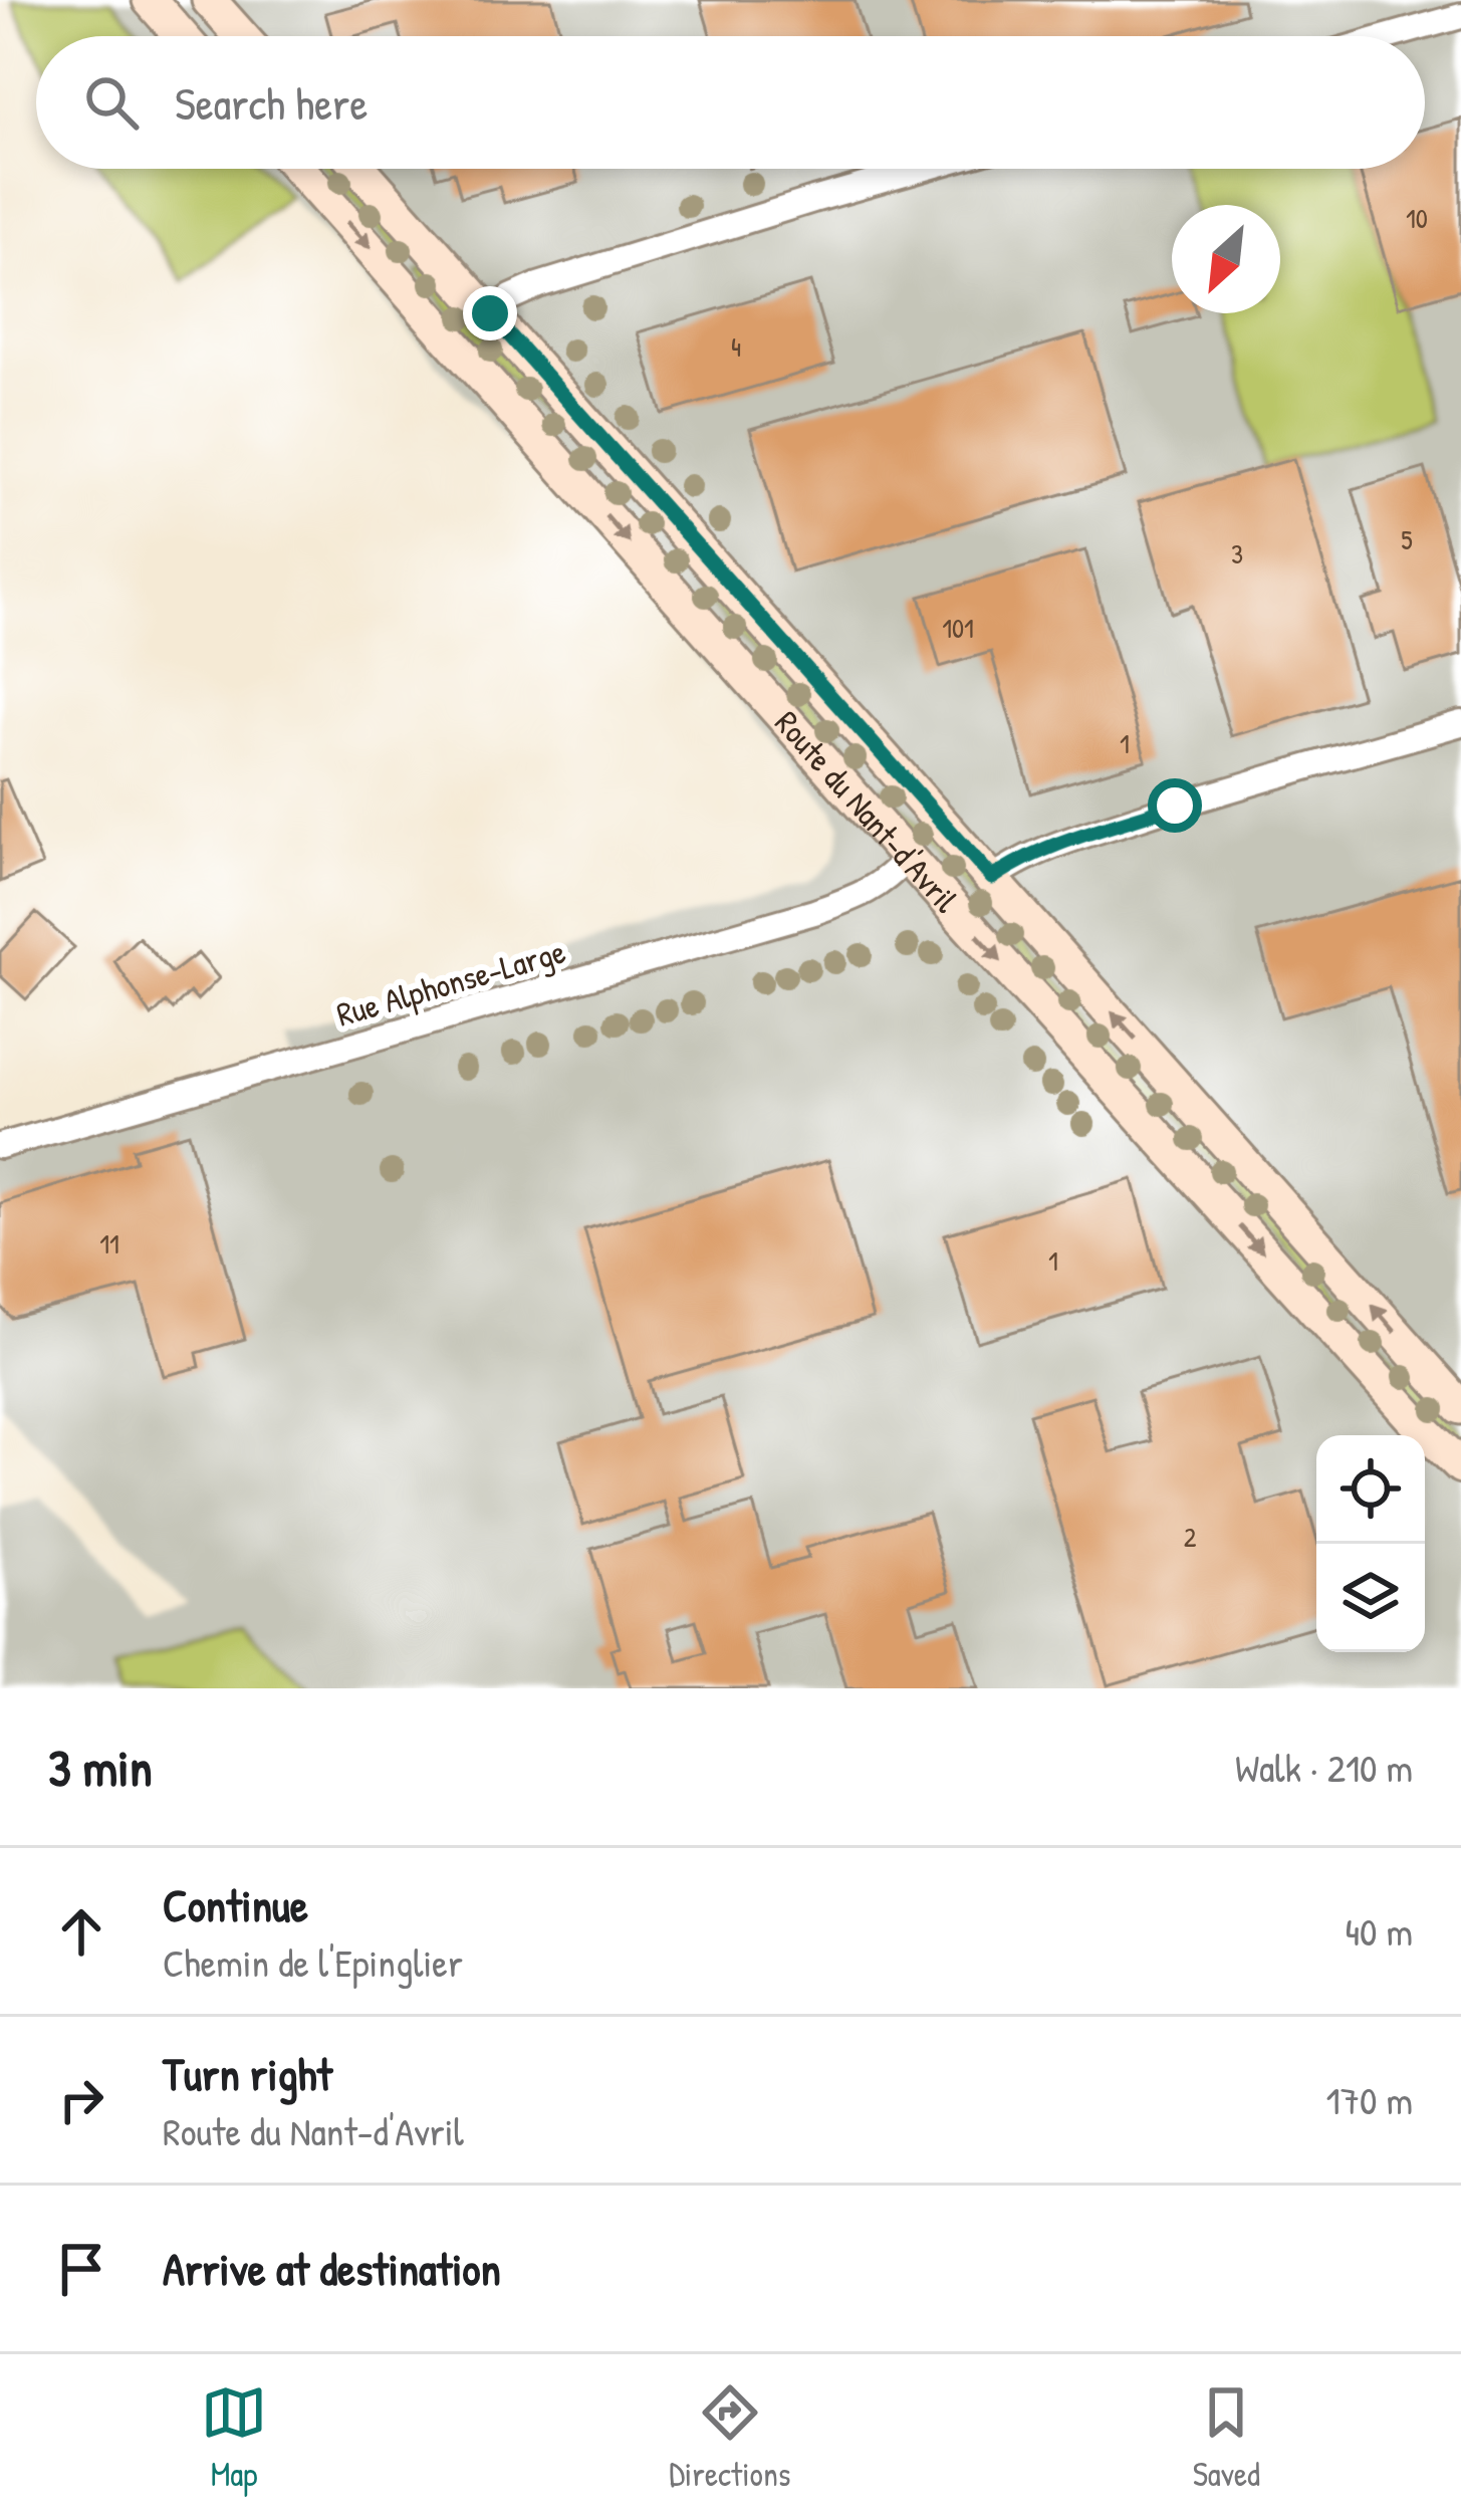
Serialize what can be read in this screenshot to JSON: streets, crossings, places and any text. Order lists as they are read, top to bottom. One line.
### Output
{"streets":{"main road":["Route du Nant-d'Avril"],"street":["Rue Alphonse-Large"]},"crossings":[["Route du Nant-d'Avril","Rue Alphonse-Large"]],"house_numbers":["10","4","5","3","101","1","11","1","2"],"north":"bottom left","page":{"search":"Search here","heading":["3 min","Walk · 210 m"],"list":[["Continue","Chemin de l'Epinglier","40 m"],["Turn right","Route du Nant-d'Avril","170 m"],"Arrive at destination"],"nav":["Map","Directions","Saved"]}}
